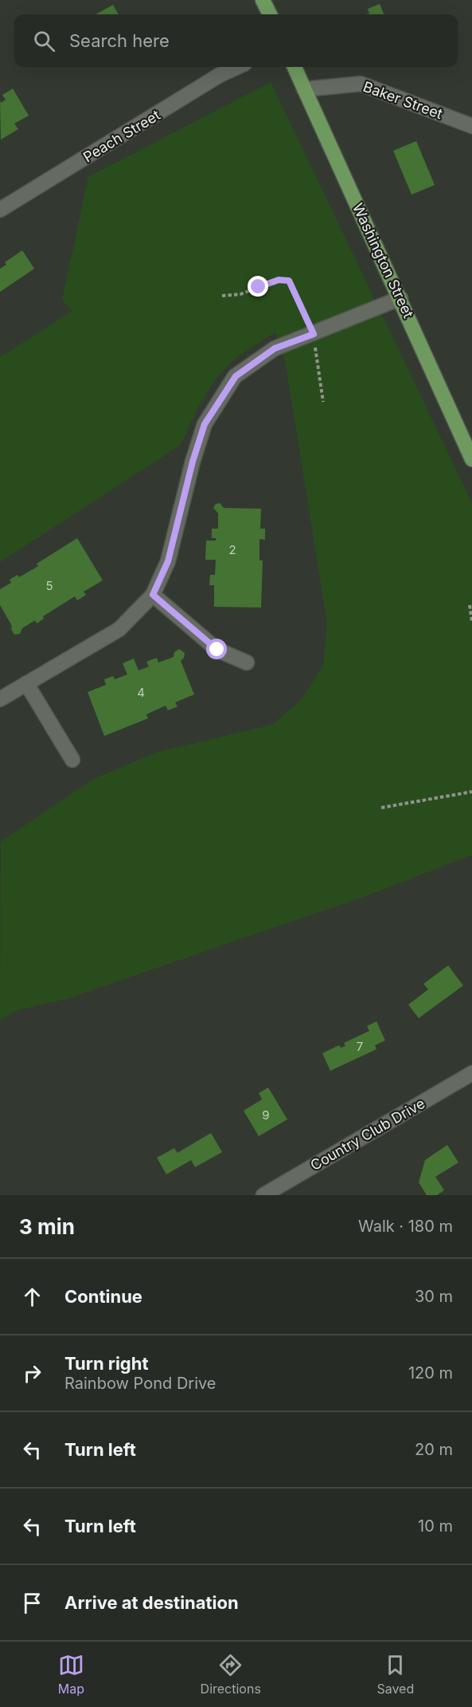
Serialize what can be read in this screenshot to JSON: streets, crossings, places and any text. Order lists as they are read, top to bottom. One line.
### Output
{"streets":{"main road":["Washington Street"],"street":["Baker Street","Peach Street","Country Club Drive"]},"crossings":[["Baker Street","Washington Street"]],"house_numbers":["2","5","4","7","9"],"page":{"search":"Search here","heading":["3 min","Walk · 180 m"],"list":[["Continue","30 m"],["Turn right","Rainbow Pond Drive","120 m"],["Turn left","20 m"],["Turn left","10 m"],"Arrive at destination"],"nav":["Map","Directions","Saved"]}}
